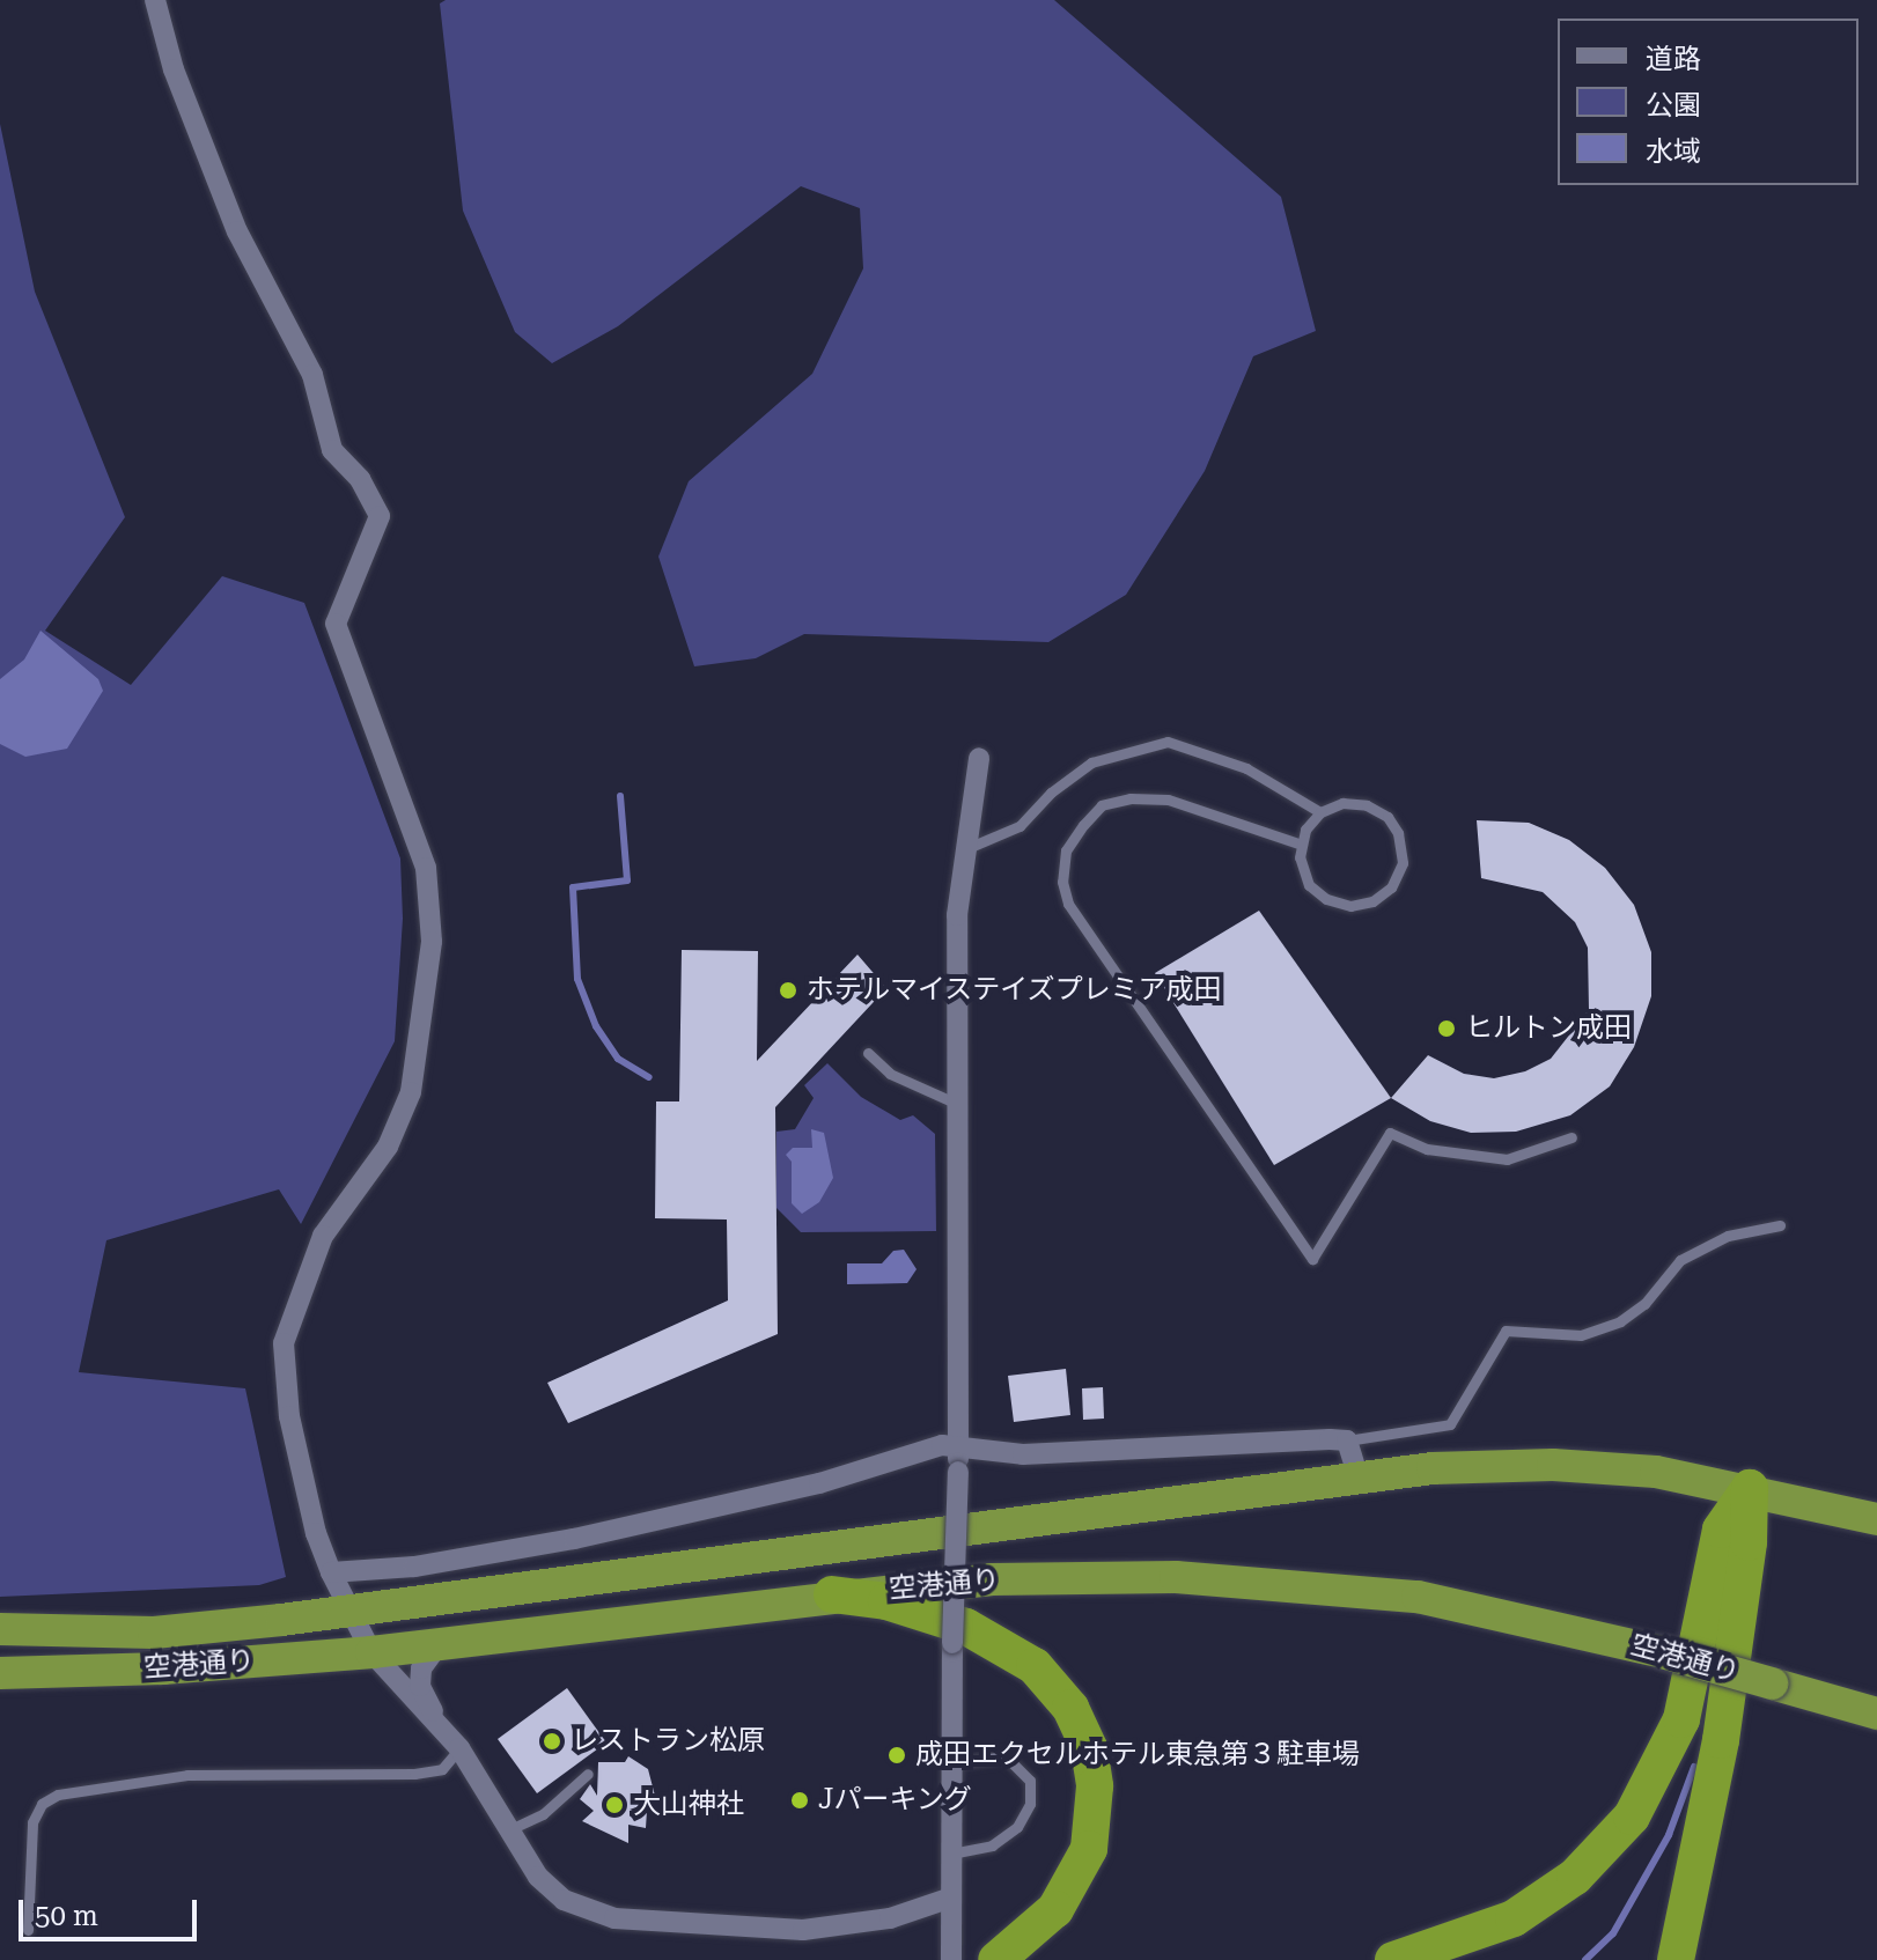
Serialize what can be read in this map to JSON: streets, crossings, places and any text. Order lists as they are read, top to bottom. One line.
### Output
{"streets":{"highway":["空港通り"]},"places":["ホテルマイステイズプレミア成田","ヒルトン成田","レストラン松原","成田エクセルホテル東急第３駐車場","Jパーキング","大山神社"],"legend":["道路","公園","水域"],"scale_bar":"50 m"}
